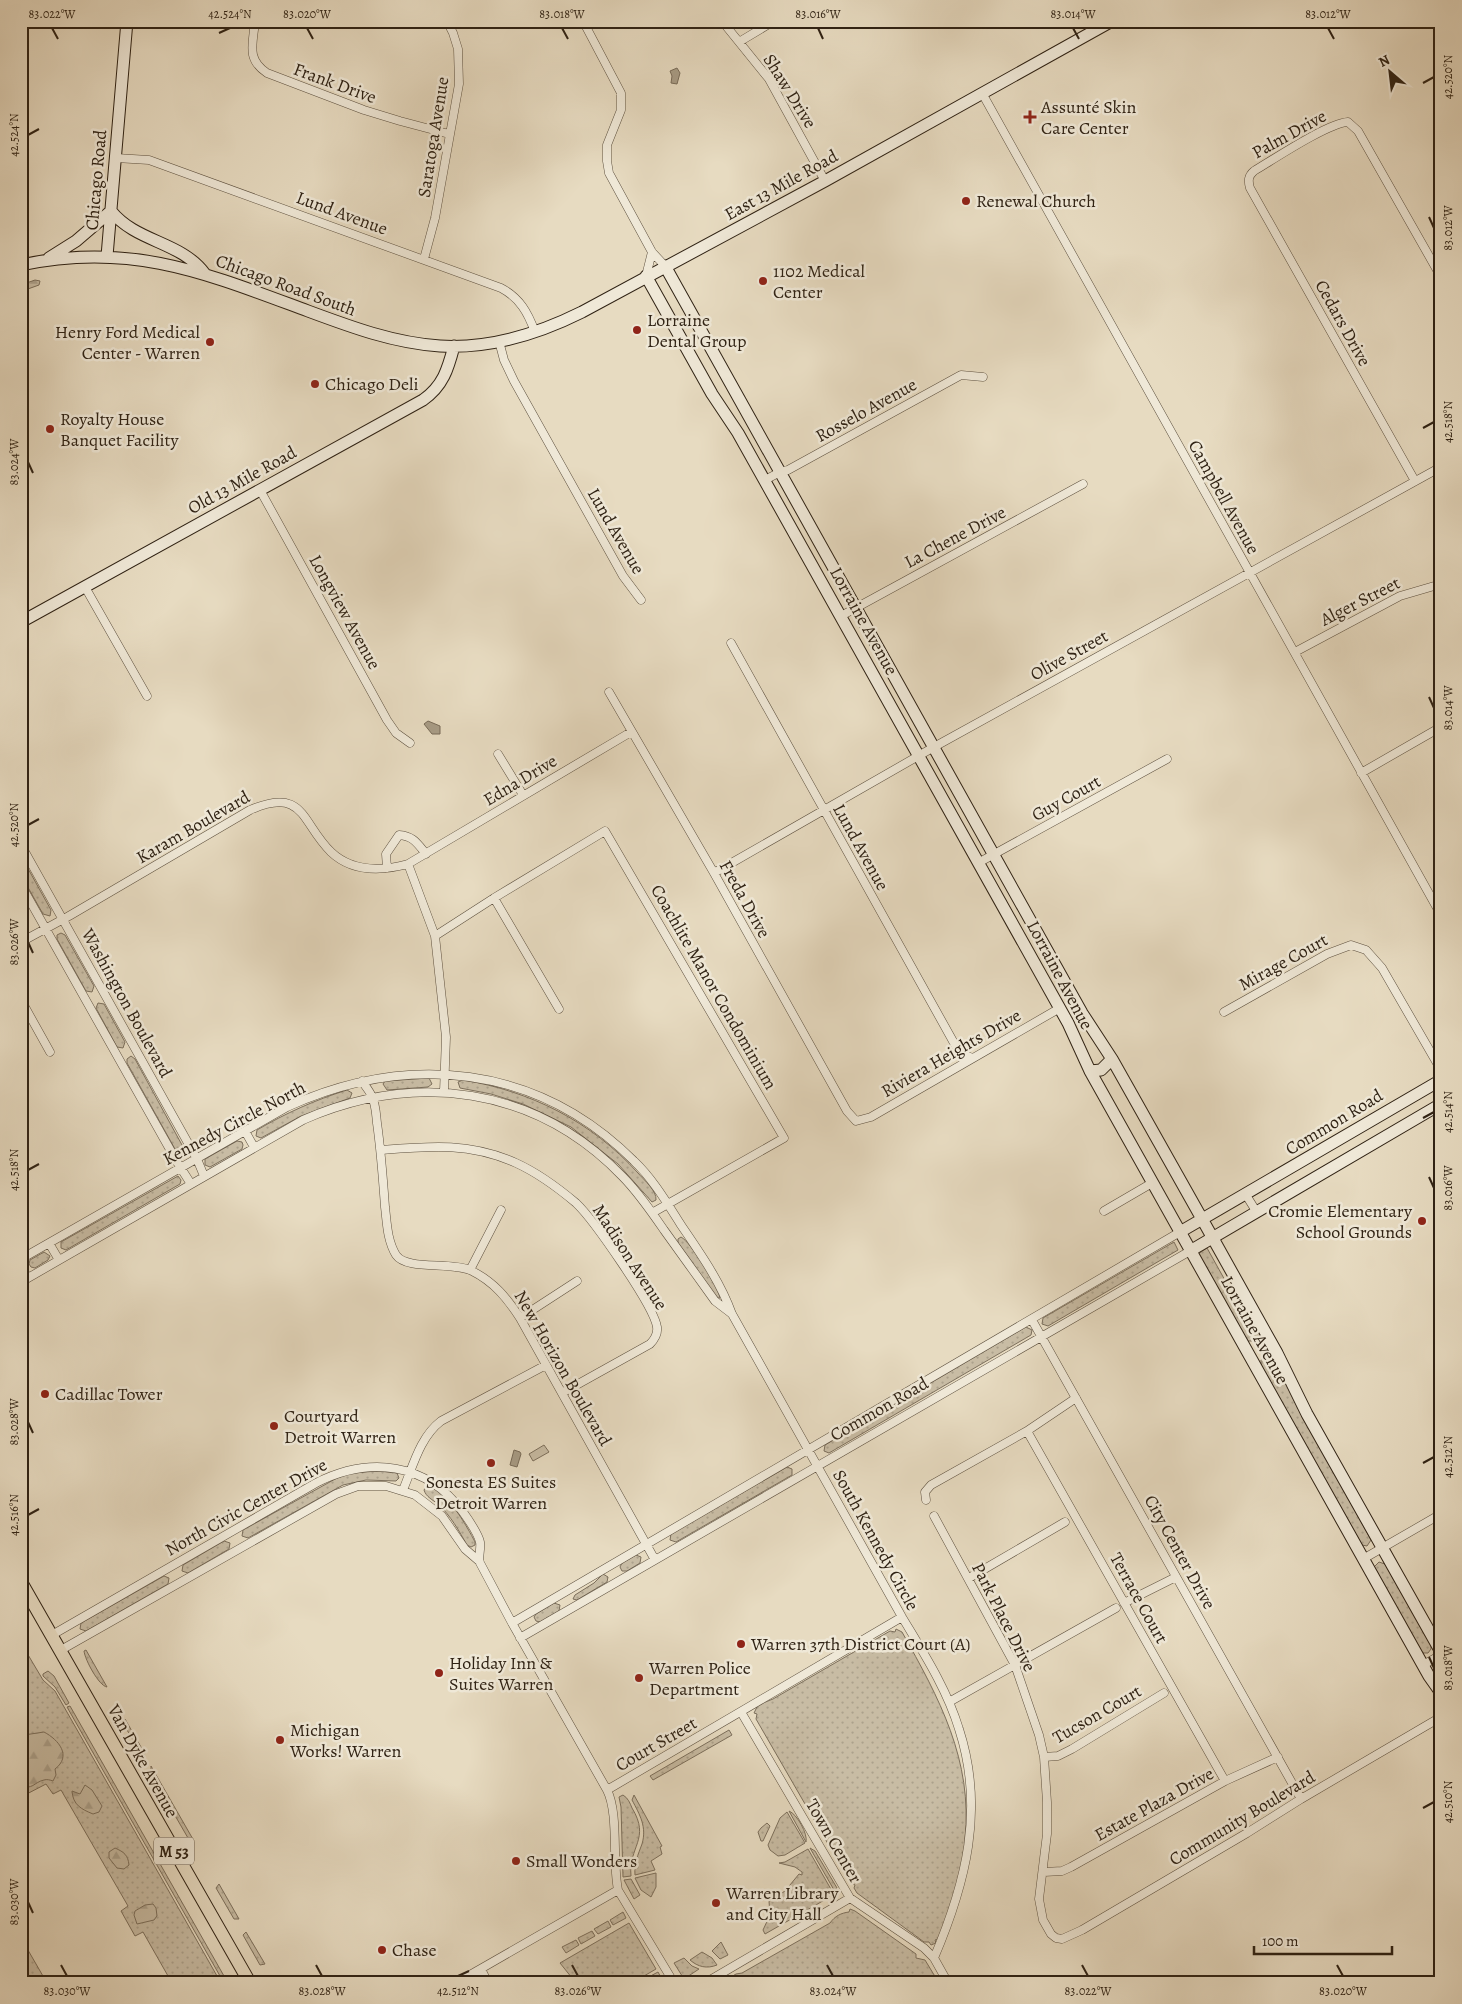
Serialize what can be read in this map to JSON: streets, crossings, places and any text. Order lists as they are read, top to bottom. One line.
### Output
{"streets":{"main road":["Van Dyke Avenue","M 53"],"street":["Frank Drive","Shaw Drive","Palm Drive","Saratoga Avenue","Chicago Road","East 13 Mile Road","Lund Avenue","Chicago Road South","Cedars Drive","Rosselo Avenue","Old 13 Mile Road","Campbell Avenue","La Chene Drive","Alger Street","Longview Avenue","Lorraine Avenue","Olive Street","Edna Drive","Guy Court","Karam Boulevard","Freda Drive","Mirage Court","Coachlite Manor Condominium","Washington Boulevard","Riviera Heights Drive","Common Road","Kennedy Circle North","Madison Avenue","New Horizon Boulevard","North Civic Center Drive","South Kennedy Circle","City Center Drive","Terrace Court","Park Place Drive","Tucson Court","Court Street","Estate Plaza Drive","Community Boulevard","Town Center"]},"crossings":[["Frank Drive","Saratoga Avenue"],["Shaw Drive","East 13 Mile Road"],["Palm Drive","Cedars Drive"],["Saratoga Avenue","Lund Avenue"],["Chicago Road","Lund Avenue"],["Chicago Road","Chicago Road South"],["East 13 Mile Road","Lund Avenue"],["East 13 Mile Road","Chicago Road South"],["East 13 Mile Road","Old 13 Mile Road"],["East 13 Mile Road","Campbell Avenue"],["East 13 Mile Road","Lorraine Avenue"],["Lund Avenue","Olive Street"],["Lund Avenue","Riviera Heights Drive"],["Chicago Road South","Old 13 Mile Road"],["Cedars Drive","Olive Street"],["Rosselo Avenue","Lorraine Avenue"],["Old 13 Mile Road","Longview Avenue"],["Campbell Avenue","Alger Street"],["Campbell Avenue","Olive Street"],["La Chene Drive","Lorraine Avenue"],["Lorraine Avenue","Olive Street"],["Lorraine Avenue","Guy Court"],["Lorraine Avenue","Riviera Heights Drive"],["Lorraine Avenue","Common Road"],["Olive Street","Freda Drive"],["Edna Drive","Karam Boulevard"],["Edna Drive","Freda Drive"],["Karam Boulevard","Washington Boulevard"],["Freda Drive","Riviera Heights Drive"],["Coachlite Manor Condominium","Kennedy Circle North"],["Washington Boulevard","Kennedy Circle North"],["Common Road","Kennedy Circle North"],["Common Road","New Horizon Boulevard"],["Common Road","North Civic Center Drive"],["Common Road","South Kennedy Circle"],["Common Road","City Center Drive"],["Kennedy Circle North","New Horizon Boulevard"],["Kennedy Circle North","South Kennedy Circle"],["Madison Avenue","New Horizon Boulevard"],["North Civic Center Drive","Court Street"],["North Civic Center Drive","Van Dyke Avenue"],["South Kennedy Circle","Court Street"],["South Kennedy Circle","Town Center"],["City Center Drive","Estate Plaza Drive"],["City Center Drive","Community Boulevard"],["Terrace Court","Estate Plaza Drive"],["Park Place Drive","Tucson Court"],["Park Place Drive","Estate Plaza Drive"],["Park Place Drive","Community Boulevard"],["Court Street","Town Center"]],"places":{"health":["Assunté Skin Care Center"],"other":["Renewal Church","1102 Medical Center","Lorraine Dental Group","Henry Ford Medical Center - Warren","Chicago Deli","Royalty House Banquet Facility","Cromie Elementary School Grounds","Cadillac Tower","Courtyard Detroit Warren","Sonesta ES Suites Detroit Warren","Warren 37th District Court (A)","Holiday Inn & Suites Warren","Warren Police Department","Michigan Works! Warren","Small Wonders","Warren Library and City Hall","Chase"]},"scale_bar":"100 m","north":"top left","coordinates":["83.022°W","42.524°N","83.020°W","83.018°W","83.016°W","83.014°W","83.012°W","42.520°N","42.518°N","83.024°W","83.026°W","42.514°N","83.028°W","42.512°N","42.516°N","42.510°N","83.030°W"]}
